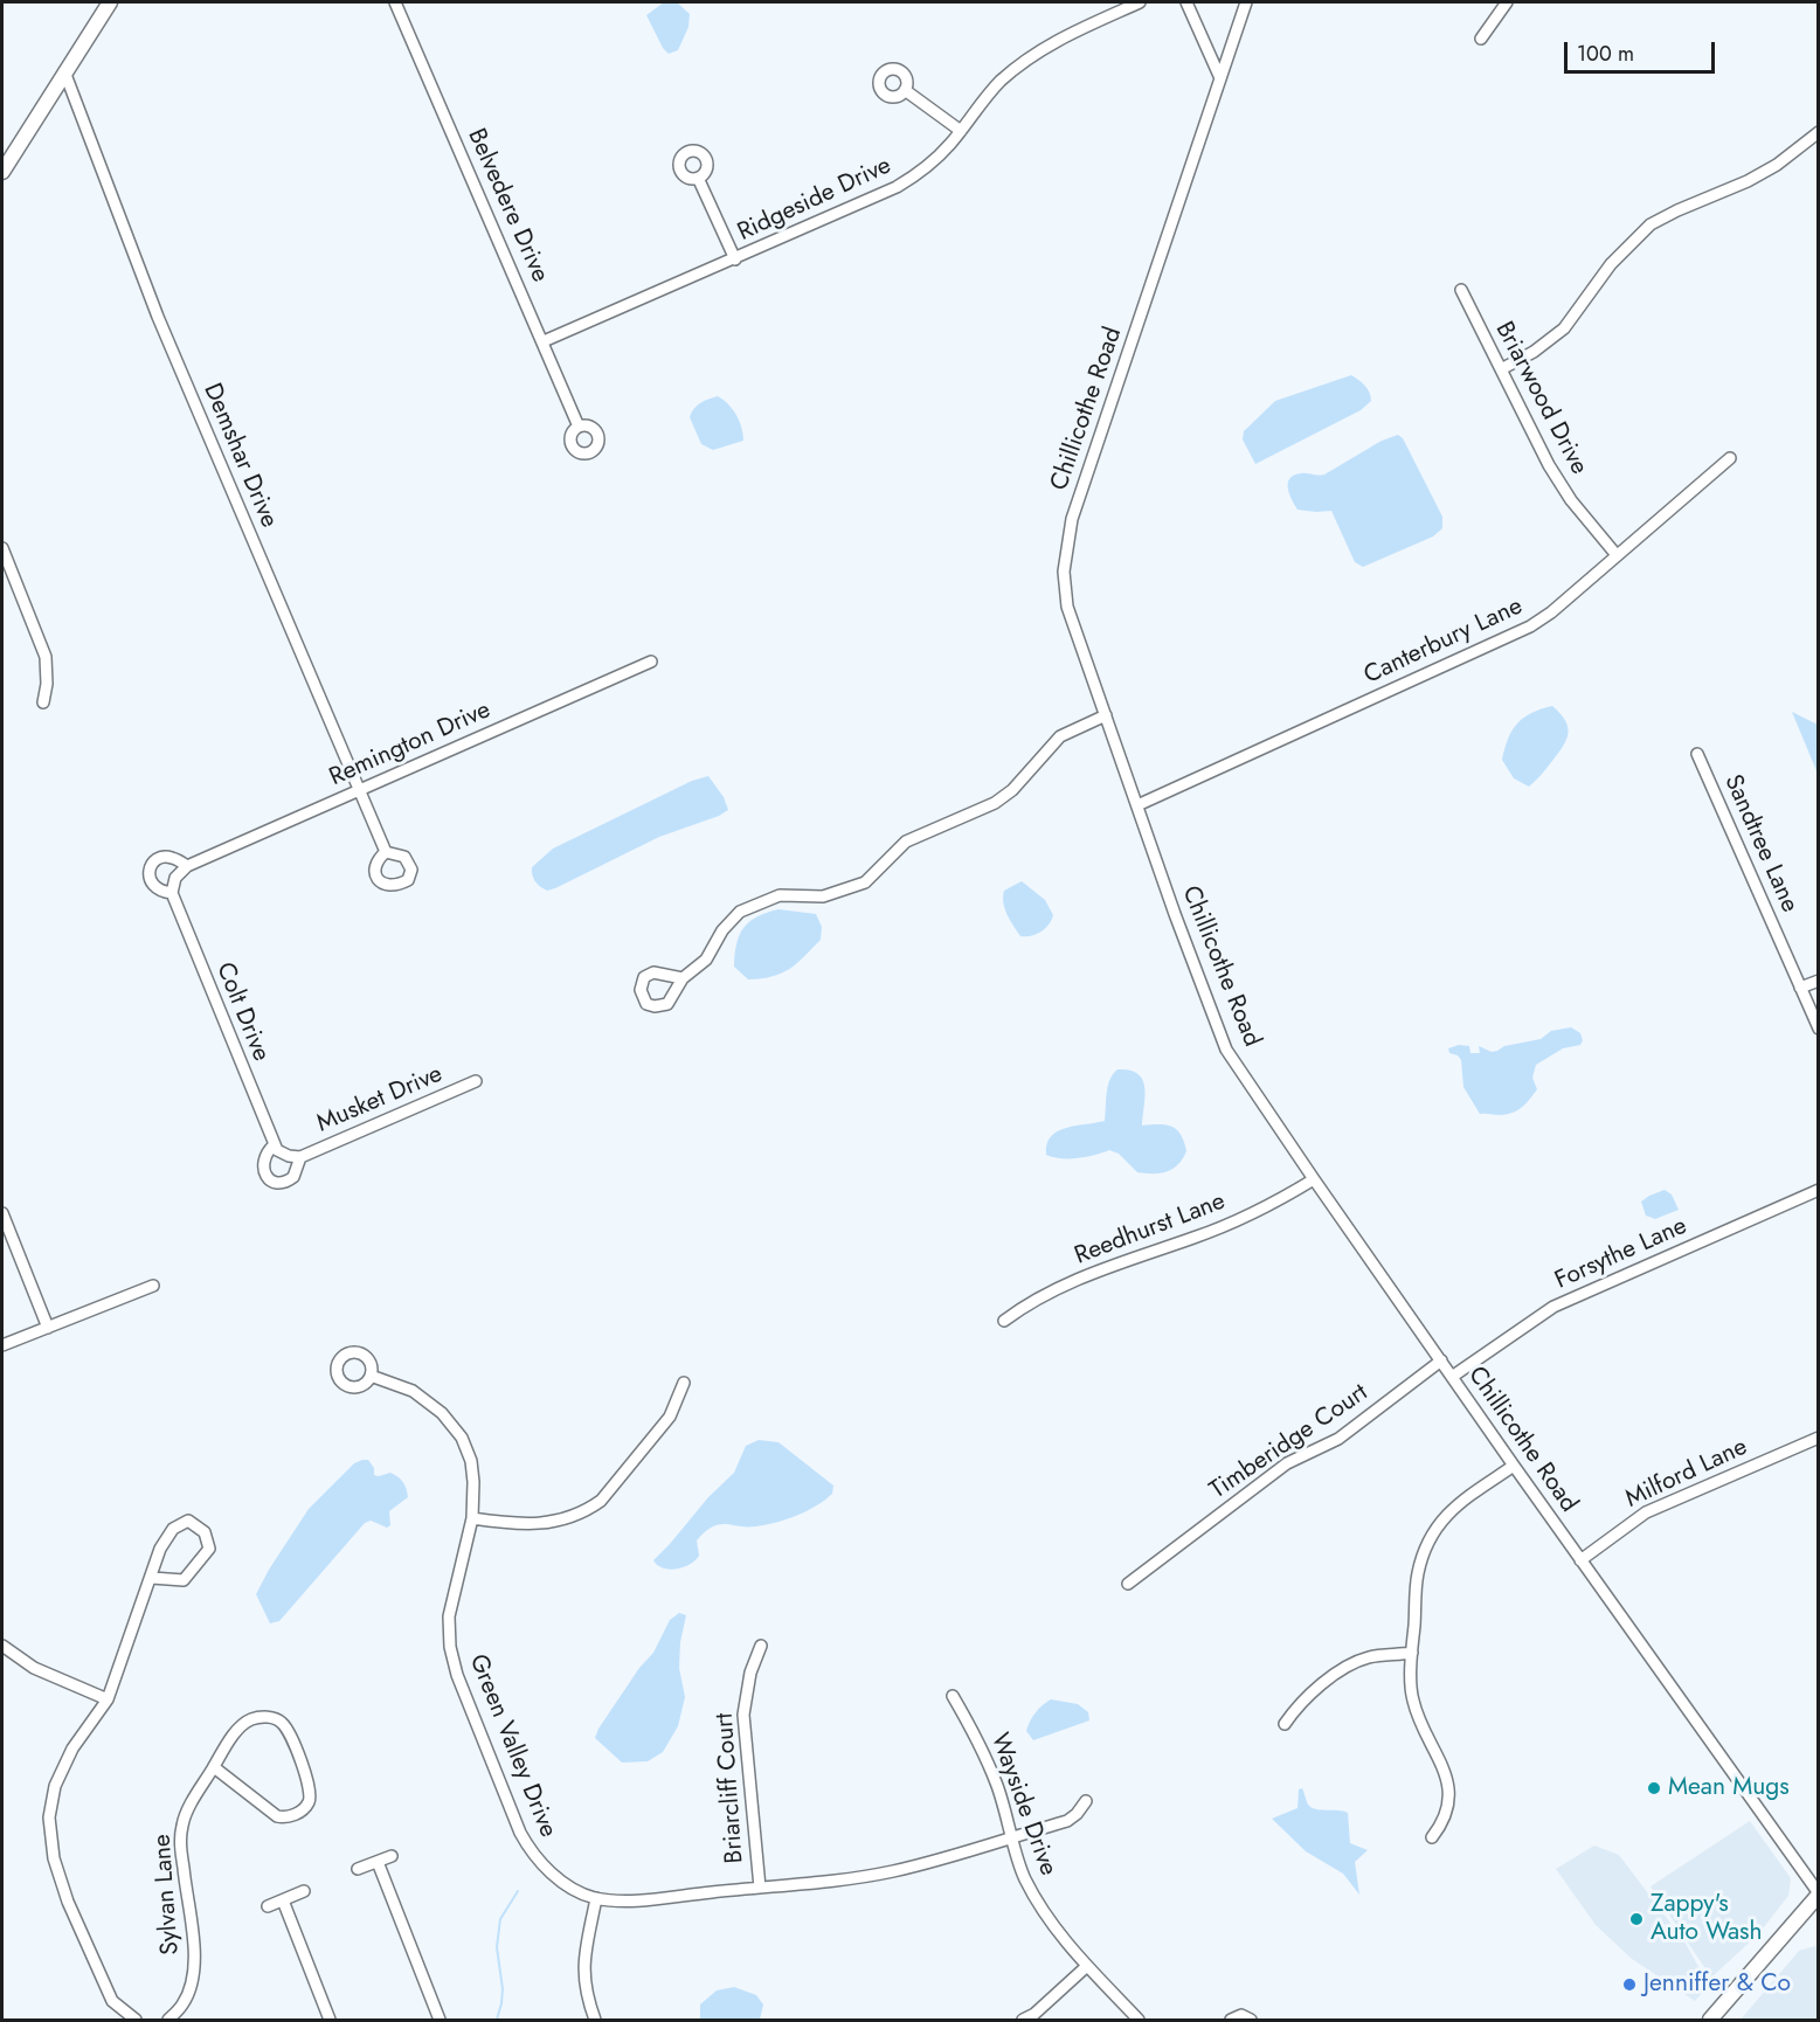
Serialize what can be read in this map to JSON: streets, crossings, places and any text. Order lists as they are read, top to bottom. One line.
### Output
{"streets":{"street":["Ridgeside Drive","Belvedere Drive","Briarwood Drive","Chillicothe Road","Demshar Drive","Canterbury Lane","Remington Drive","Sandtree Lane","Colt Drive","Musket Drive","Reedhurst Lane","Forsythe Lane","Timberidge Court","Milford Lane","Green Valley Drive","Briarcliff Court","Wayside Drive","Sylvan Lane"]},"crossings":[["Ridgeside Drive","Belvedere Drive"],["Briarwood Drive","Canterbury Lane"],["Chillicothe Road","Canterbury Lane"],["Chillicothe Road","Reedhurst Lane"],["Chillicothe Road","Forsythe Lane"],["Chillicothe Road","Timberidge Court"],["Chillicothe Road","Milford Lane"],["Demshar Drive","Remington Drive"],["Remington Drive","Colt Drive"],["Green Valley Drive","Briarcliff Court"],["Green Valley Drive","Wayside Drive"]],"places":["Mean Mugs","Zappy's Auto Wash","Jenniffer & Co"],"scale_bar":"100 m"}
